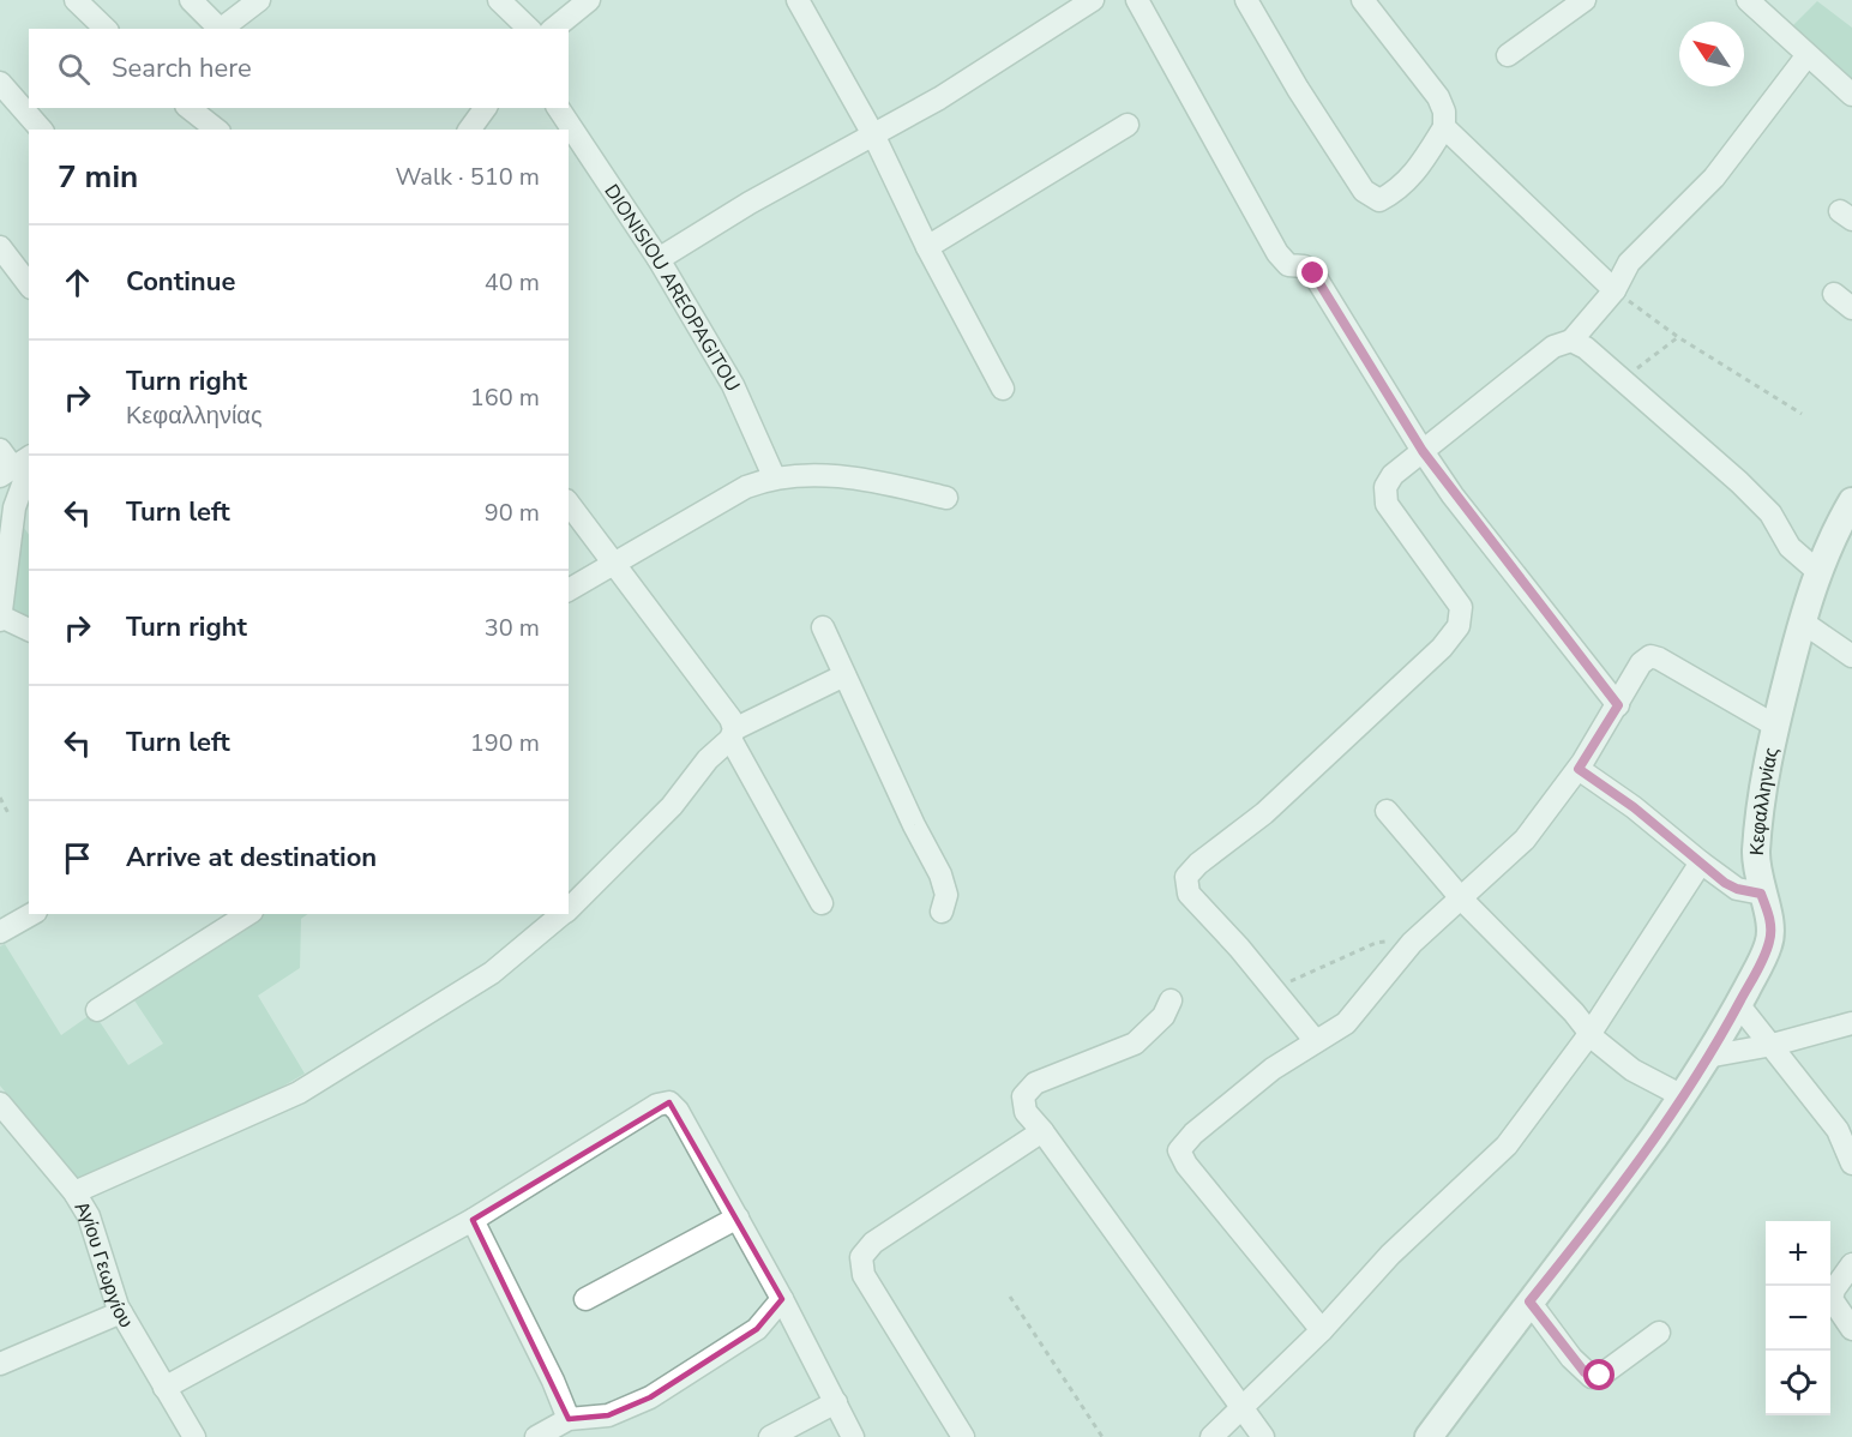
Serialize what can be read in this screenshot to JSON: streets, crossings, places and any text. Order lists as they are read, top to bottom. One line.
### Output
{"streets":{"street":["DIONISIOU AREOPAGITOU","Κεφαλληνίας","Αγίου Γεωργίου"]},"north":"top left","page":{"search":"Search here","heading":["7 min","Walk · 510 m"],"list":[["Continue","40 m"],["Turn right","Κεφαλληνίας","160 m"],["Turn left","90 m"],["Turn right","30 m"],["Turn left","190 m"],"Arrive at destination"],"map_buttons":["+","−"]}}
